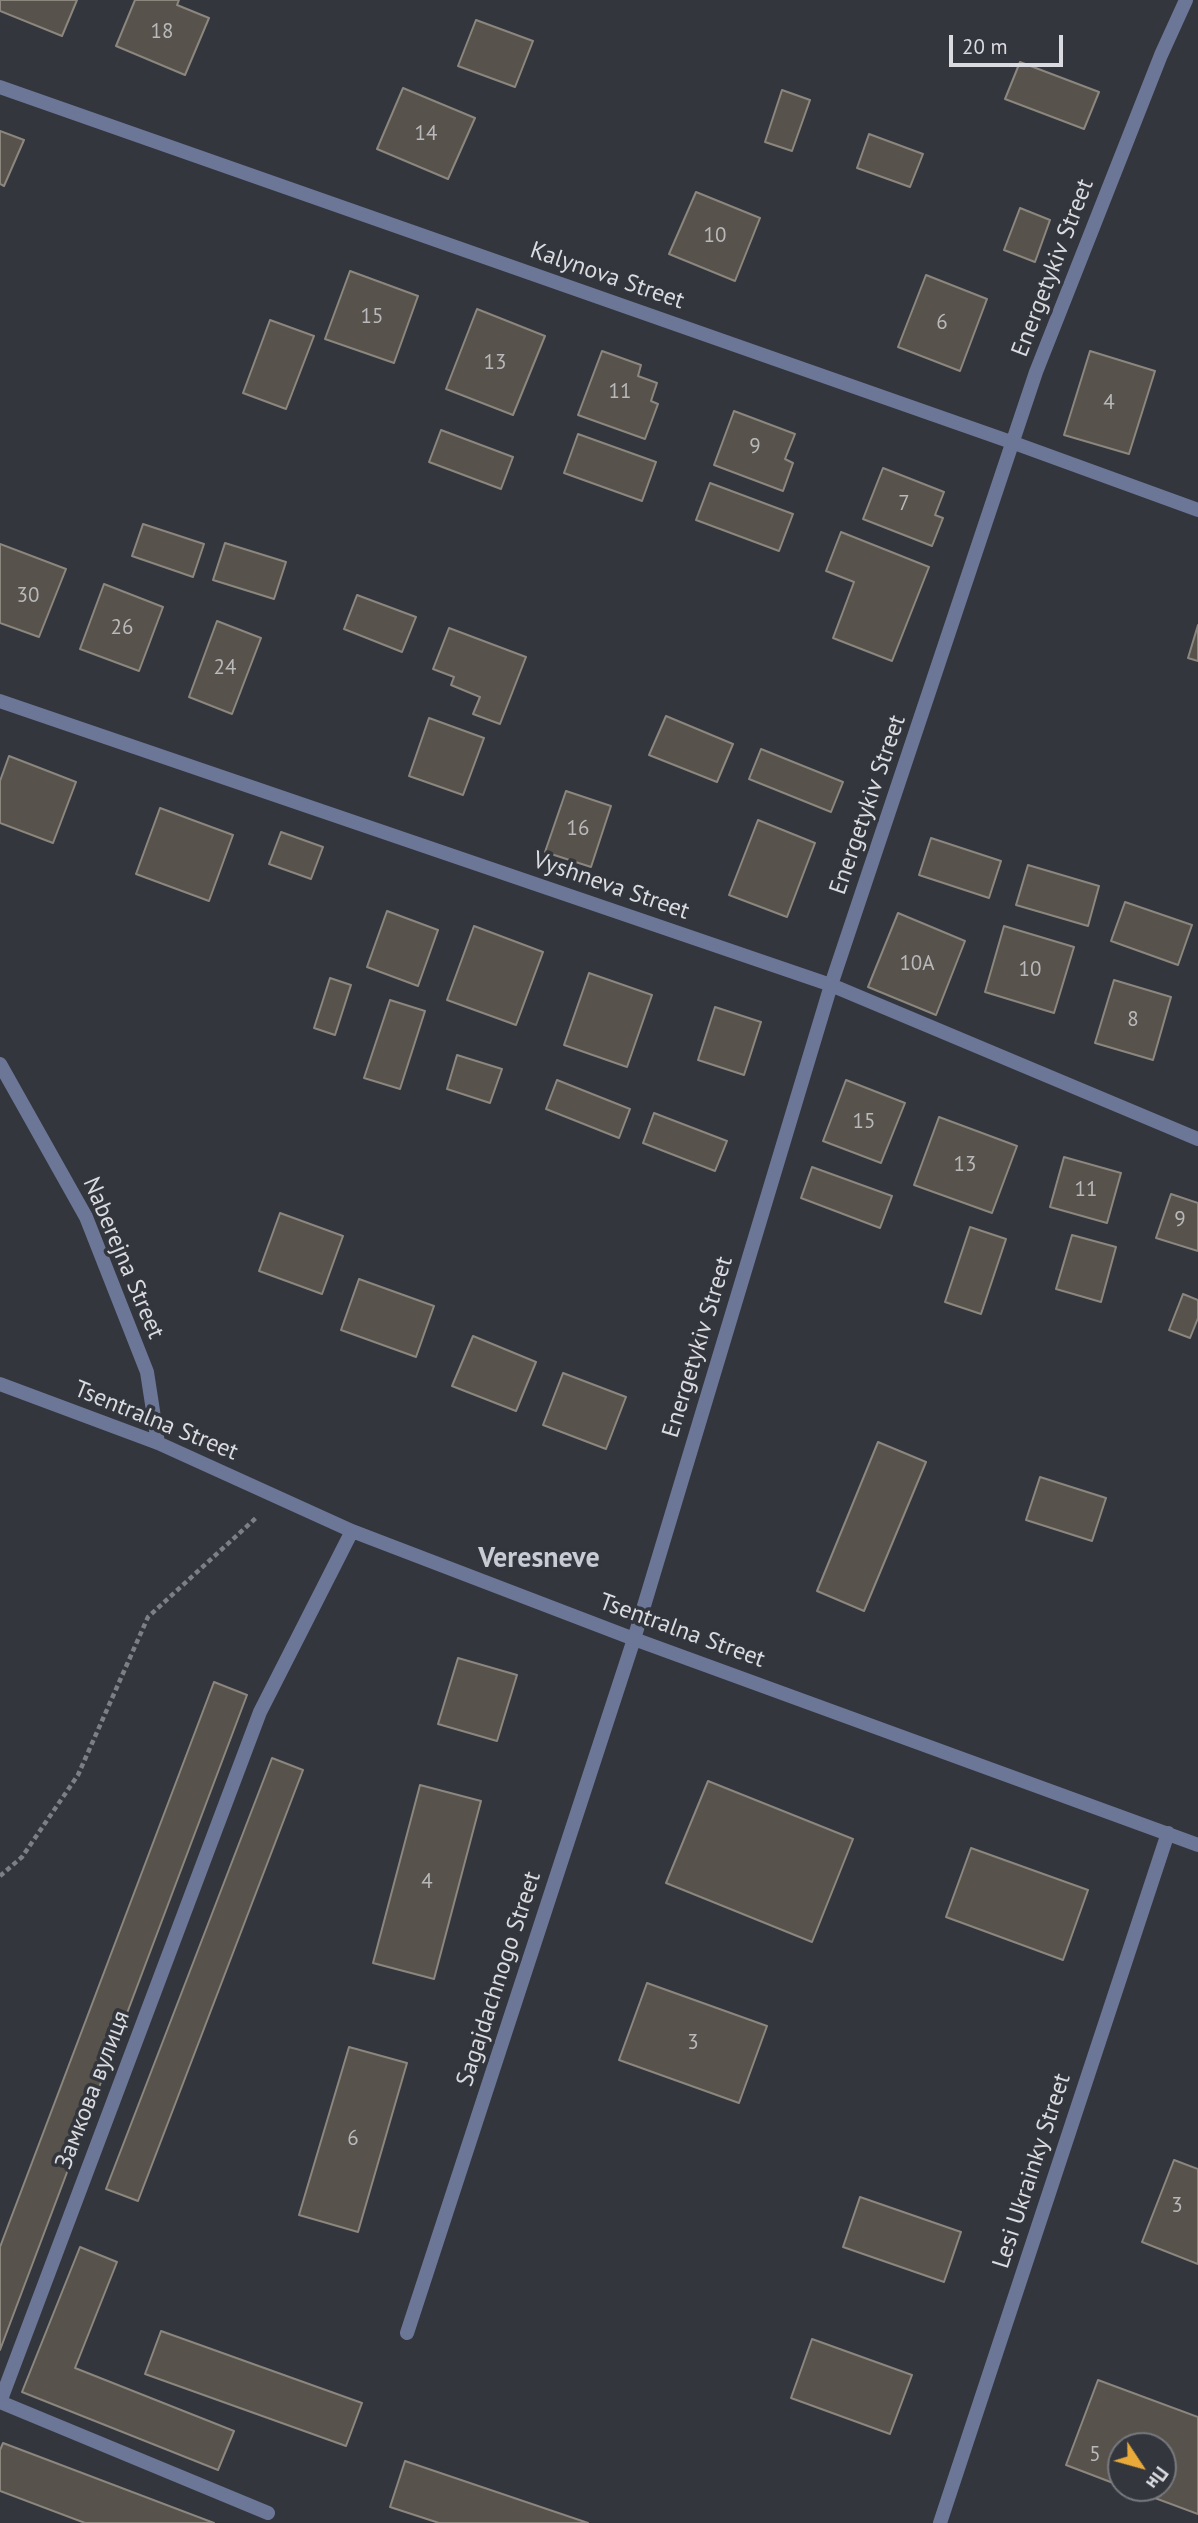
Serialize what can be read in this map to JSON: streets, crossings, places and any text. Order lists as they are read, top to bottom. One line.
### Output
{"streets":{"street":["Energetykiv Street","Kalynova Street","Vyshneva Street","Naberejna Street","Tsentralna Street","Sagajdachnogo Street","Замкова вулиця","Lesi Ukrainky Street"]},"crossings":[["Energetykiv Street","Kalynova Street"],["Energetykiv Street","Vyshneva Street"],["Energetykiv Street","Tsentralna Street"],["Energetykiv Street","Sagajdachnogo Street"],["Naberejna Street","Tsentralna Street"],["Tsentralna Street","Sagajdachnogo Street"],["Tsentralna Street","Замкова вулиця"],["Tsentralna Street","Lesi Ukrainky Street"]],"districts":["Veresneve"],"house_numbers":["18","14","10","15","6","13","11","4","9","7","30","26","24","16","10А","10","8","15","13","11","9","4","3","6","3","5"],"scale_bar":"20 m","north":"bottom right"}
